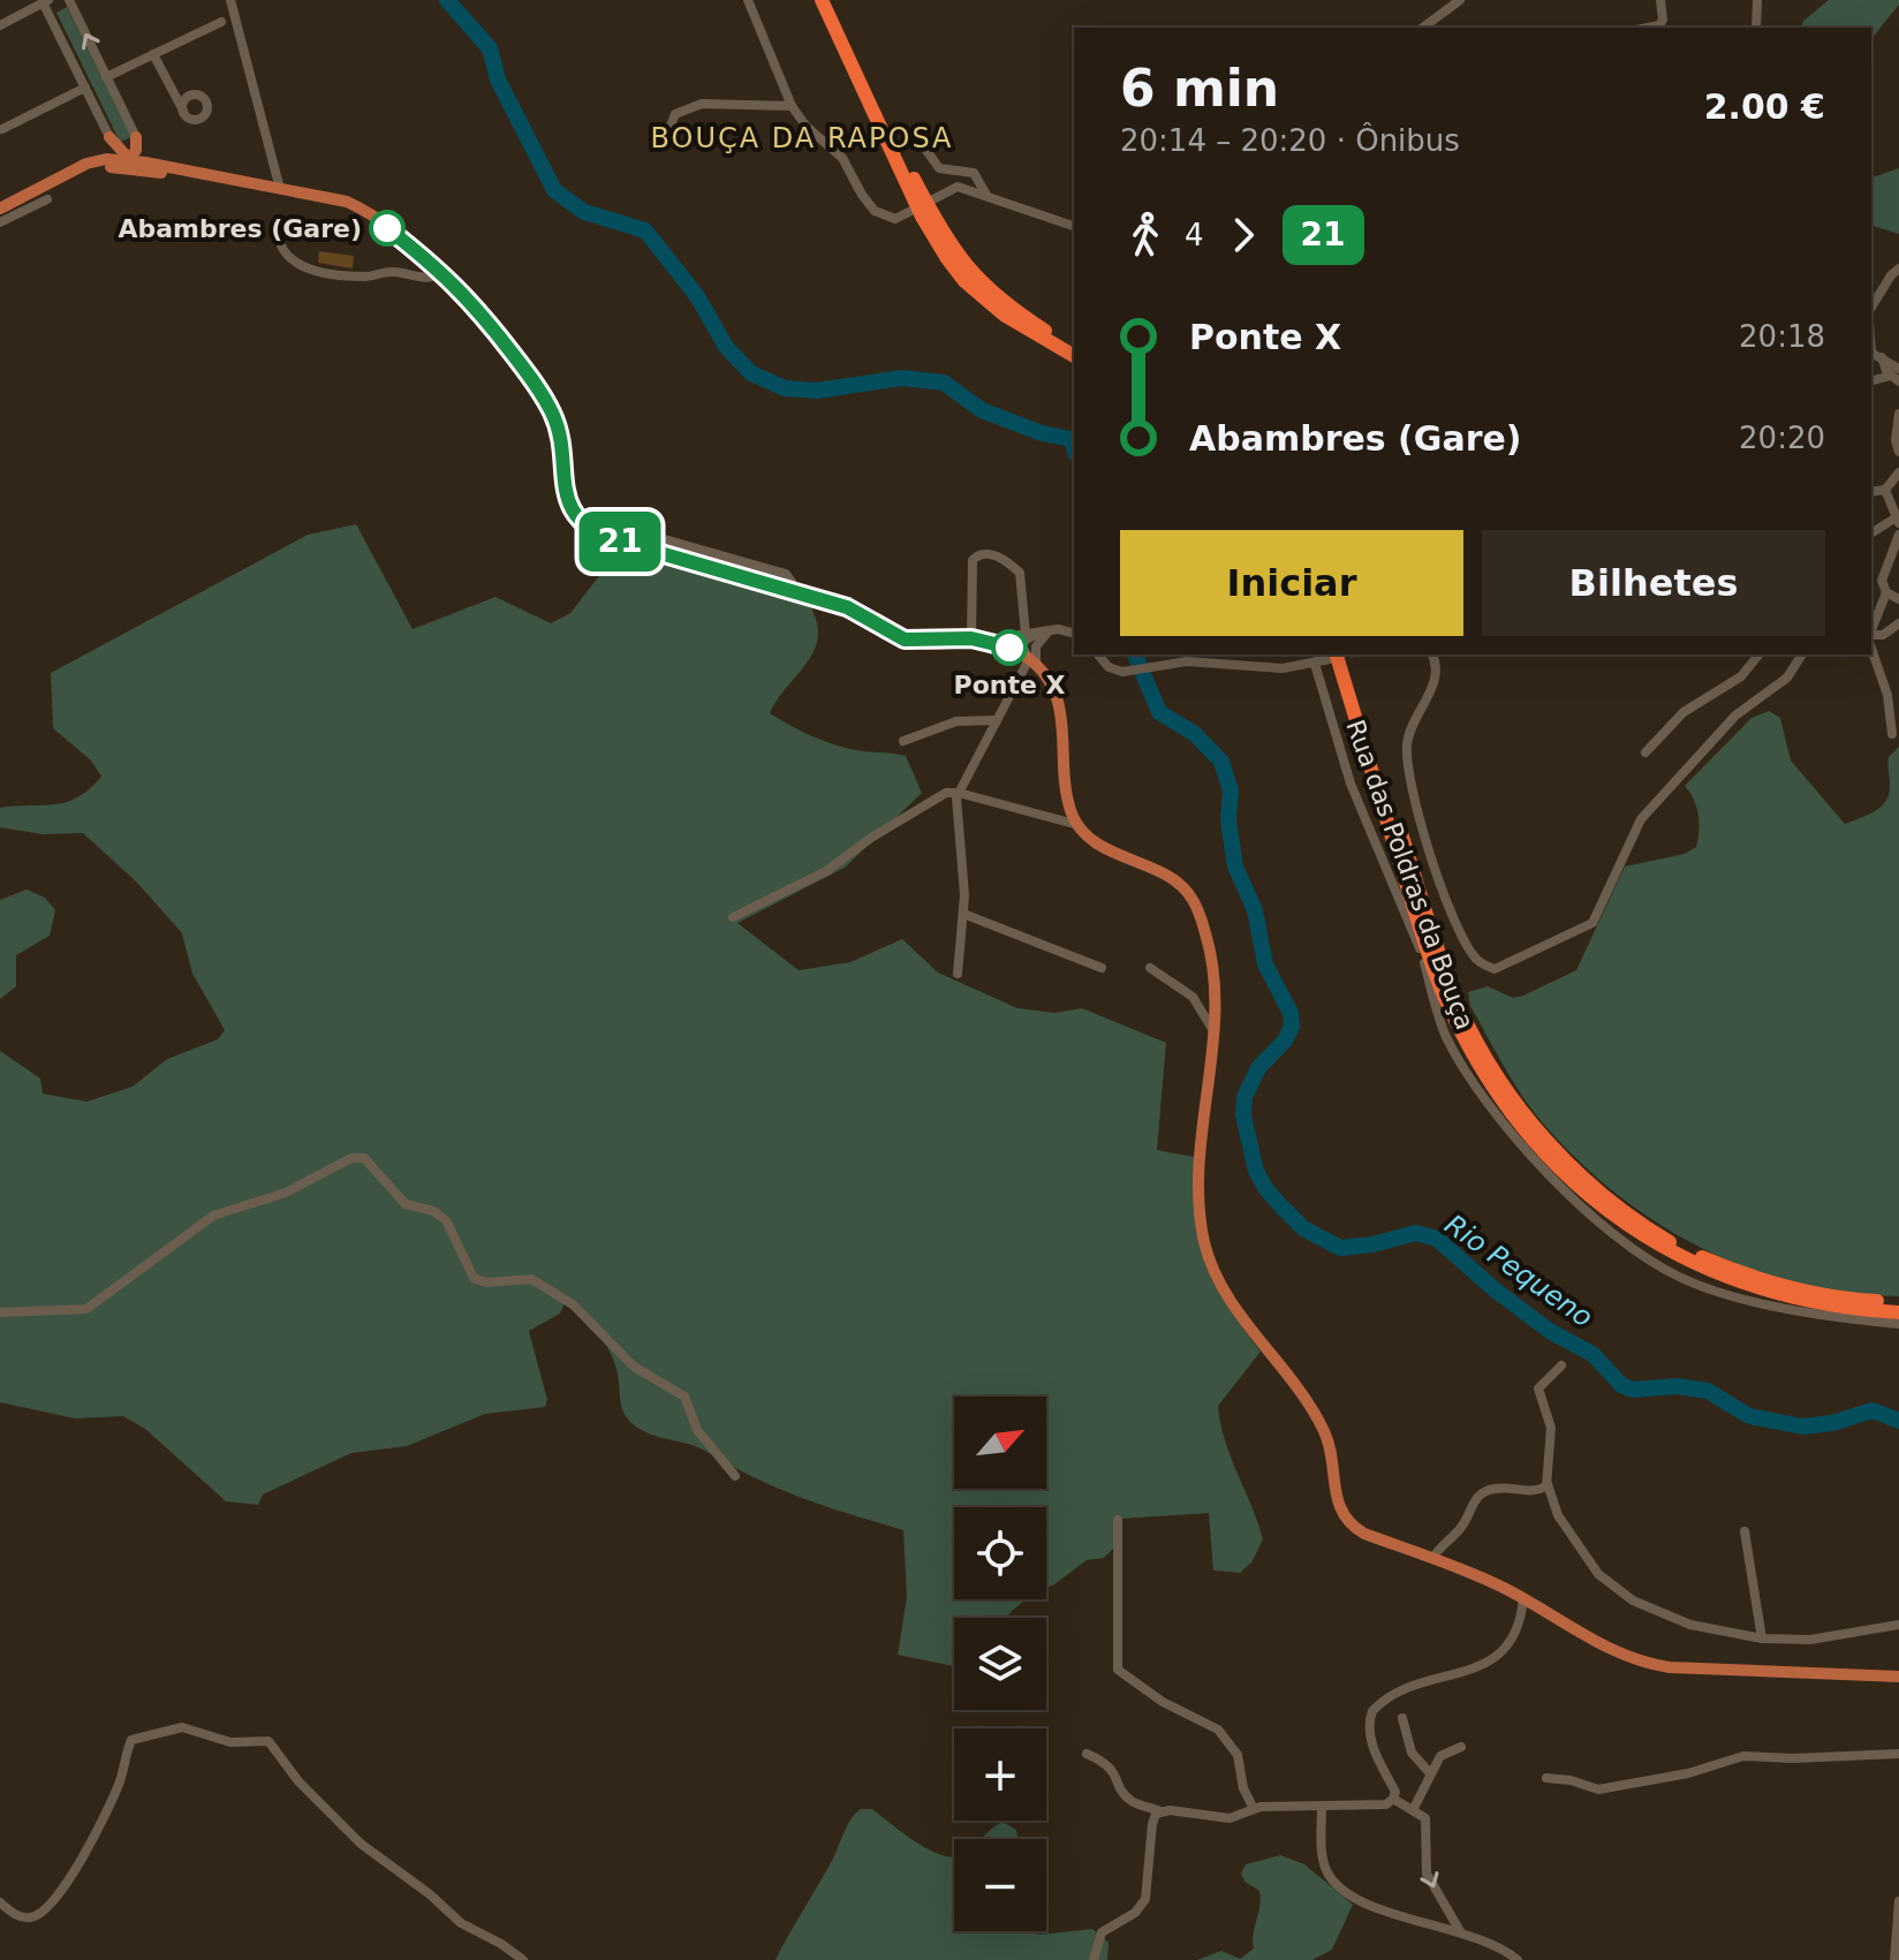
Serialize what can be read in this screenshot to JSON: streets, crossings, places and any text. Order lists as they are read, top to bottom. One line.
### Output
{"streets":{"street":["Rua das Poldras da Bouça"]},"districts":["BOUÇA DA RAPOSA"],"water":["Rio Pequeno"],"places":["Abambres (Gare)","Ponte X"],"lines":["bus line 21"],"north":"top right","page":{"on_map":"21","heading":["6 min","20:14 – 20:20 · Ônibus","2.00 €"],"legs":["4","21"],"list":[{"name":"Ponte X","value":"20:18"},{"name":"Abambres (Gare)","value":"20:20"}],"buttons":["Iniciar","Bilhetes"],"map_buttons":["+","−"]}}
